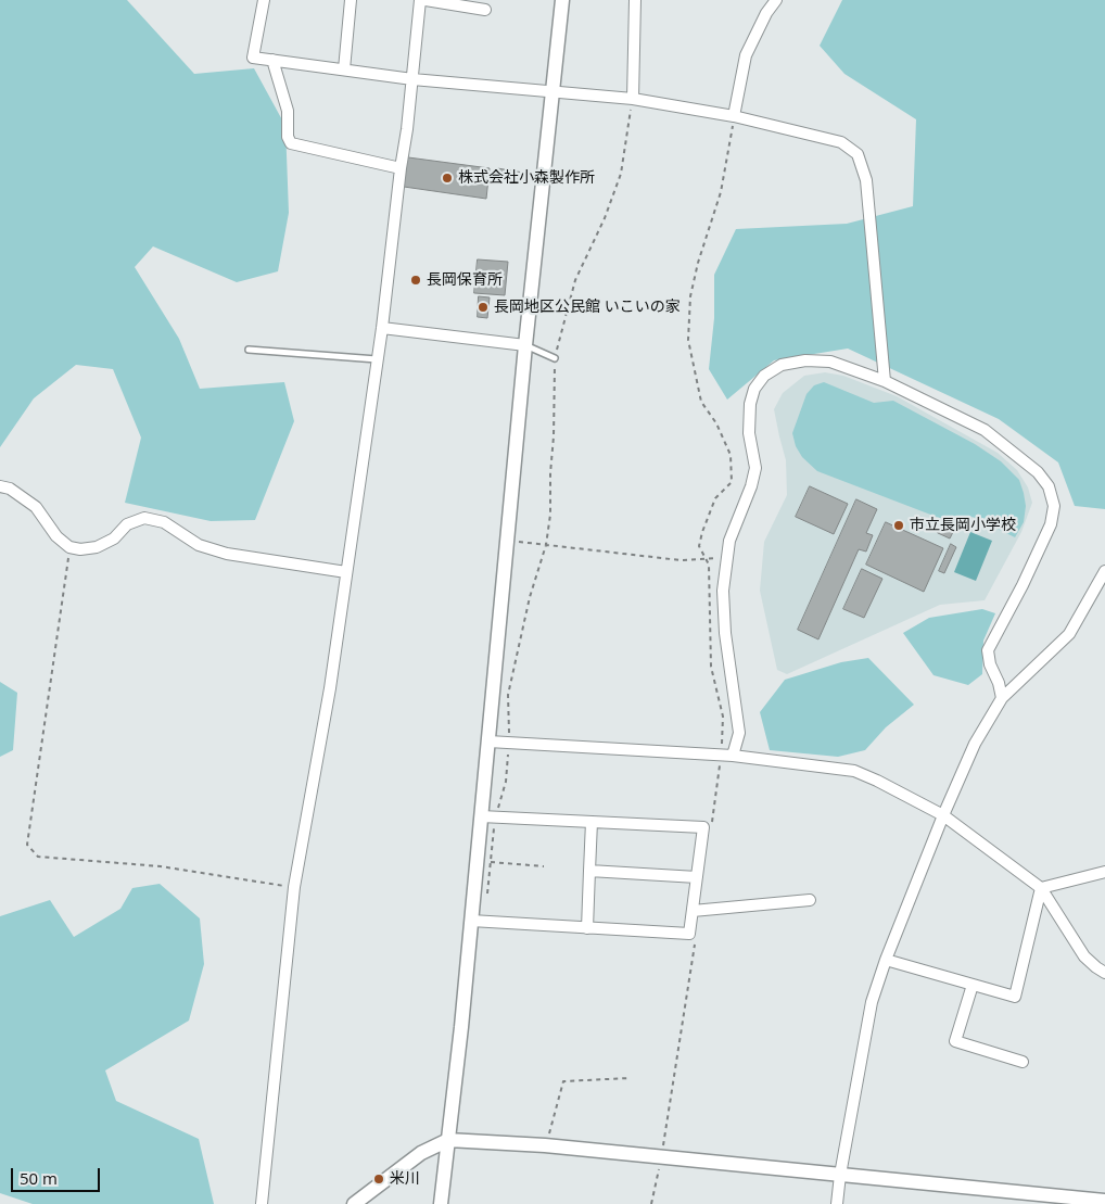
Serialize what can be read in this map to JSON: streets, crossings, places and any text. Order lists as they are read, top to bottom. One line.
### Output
{"places":["株式会社小森製作所","長岡保育所","長岡地区公民館 いこいの家","市立長岡小学校","米川"],"scale_bar":"50 m"}
